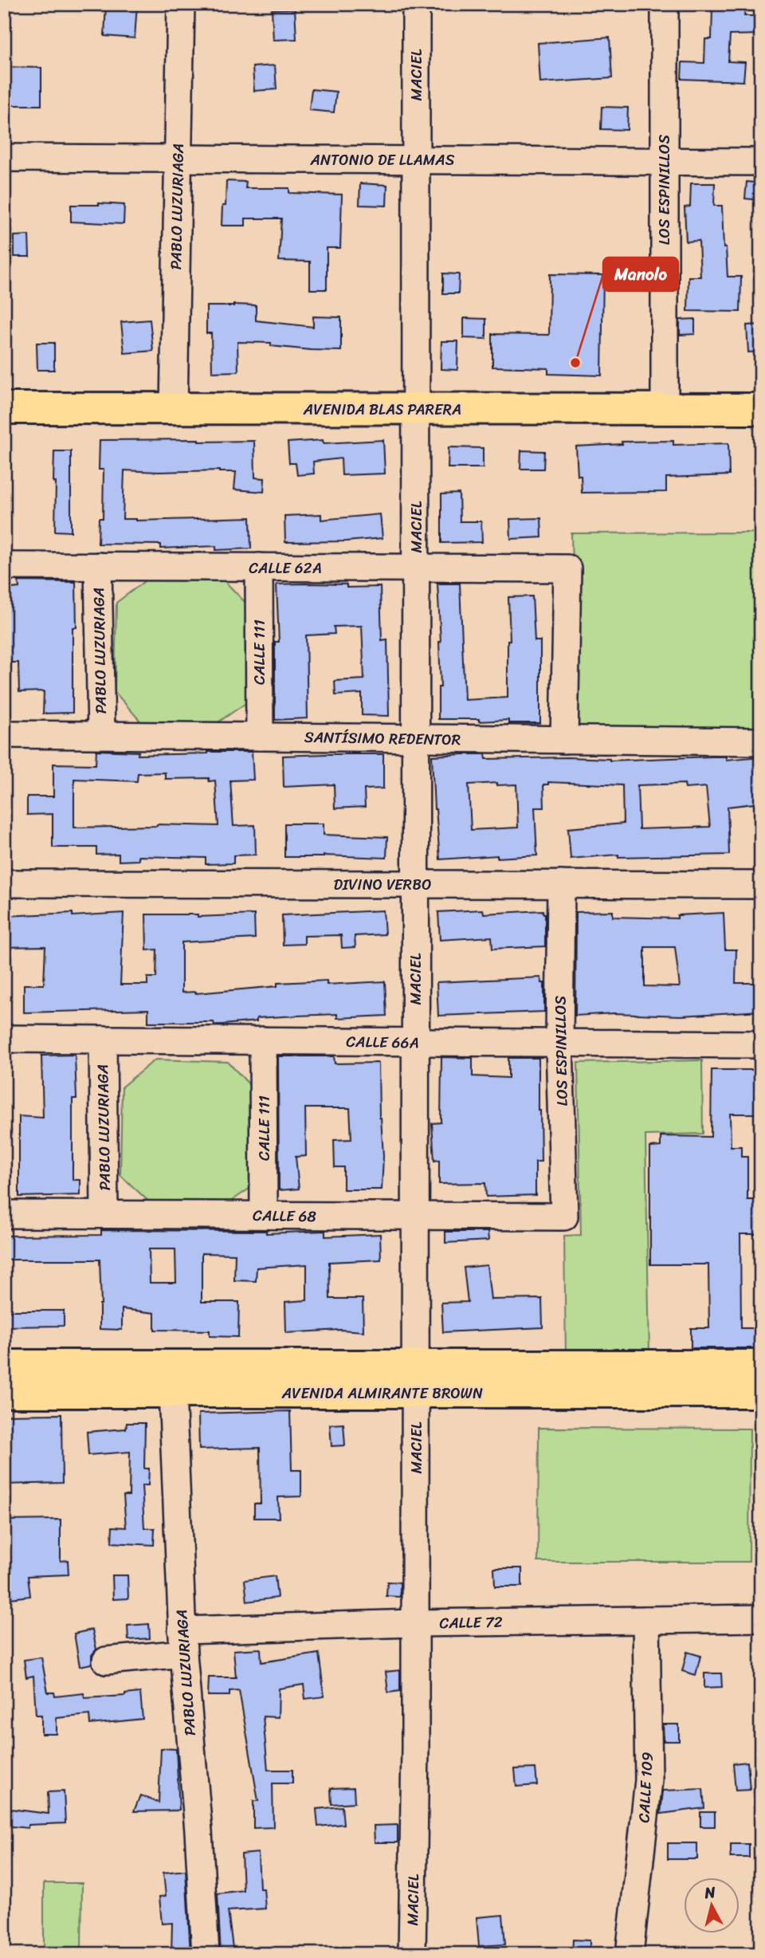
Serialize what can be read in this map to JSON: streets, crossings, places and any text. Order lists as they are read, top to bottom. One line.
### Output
{"streets":{"main road":["AVENIDA BLAS PARERA","AVENIDA ALMIRANTE BROWN"],"street":["MACIEL","ANTONIO DE LLAMAS","LOS ESPINILLOS","PABLO LUZURIAGA","CALLE 62A","CALLE 111","SANTÍSIMO REDENTOR","DIVINO VERBO","CALLE 66A","CALLE 68","CALLE 72","CALLE 109"]},"crossings":[["MACIEL","ANTONIO DE LLAMAS"],["MACIEL","AVENIDA BLAS PARERA"],["MACIEL","CALLE 62A"],["MACIEL","SANTÍSIMO REDENTOR"],["MACIEL","DIVINO VERBO"],["MACIEL","CALLE 66A"],["MACIEL","CALLE 68"],["MACIEL","AVENIDA ALMIRANTE BROWN"],["MACIEL","CALLE 72"],["ANTONIO DE LLAMAS","LOS ESPINILLOS"],["ANTONIO DE LLAMAS","PABLO LUZURIAGA"],["LOS ESPINILLOS","AVENIDA BLAS PARERA"],["LOS ESPINILLOS","DIVINO VERBO"],["LOS ESPINILLOS","CALLE 66A"],["LOS ESPINILLOS","CALLE 68"],["PABLO LUZURIAGA","AVENIDA BLAS PARERA"],["PABLO LUZURIAGA","CALLE 62A"],["PABLO LUZURIAGA","SANTÍSIMO REDENTOR"],["PABLO LUZURIAGA","CALLE 66A"],["PABLO LUZURIAGA","CALLE 68"],["PABLO LUZURIAGA","AVENIDA ALMIRANTE BROWN"],["PABLO LUZURIAGA","CALLE 72"],["CALLE 62A","CALLE 111"],["CALLE 62A","SANTÍSIMO REDENTOR"],["CALLE 111","SANTÍSIMO REDENTOR"],["CALLE 111","CALLE 66A"],["CALLE 111","CALLE 68"],["CALLE 72","CALLE 109"]],"places":["Manolo"],"north":"top"}
